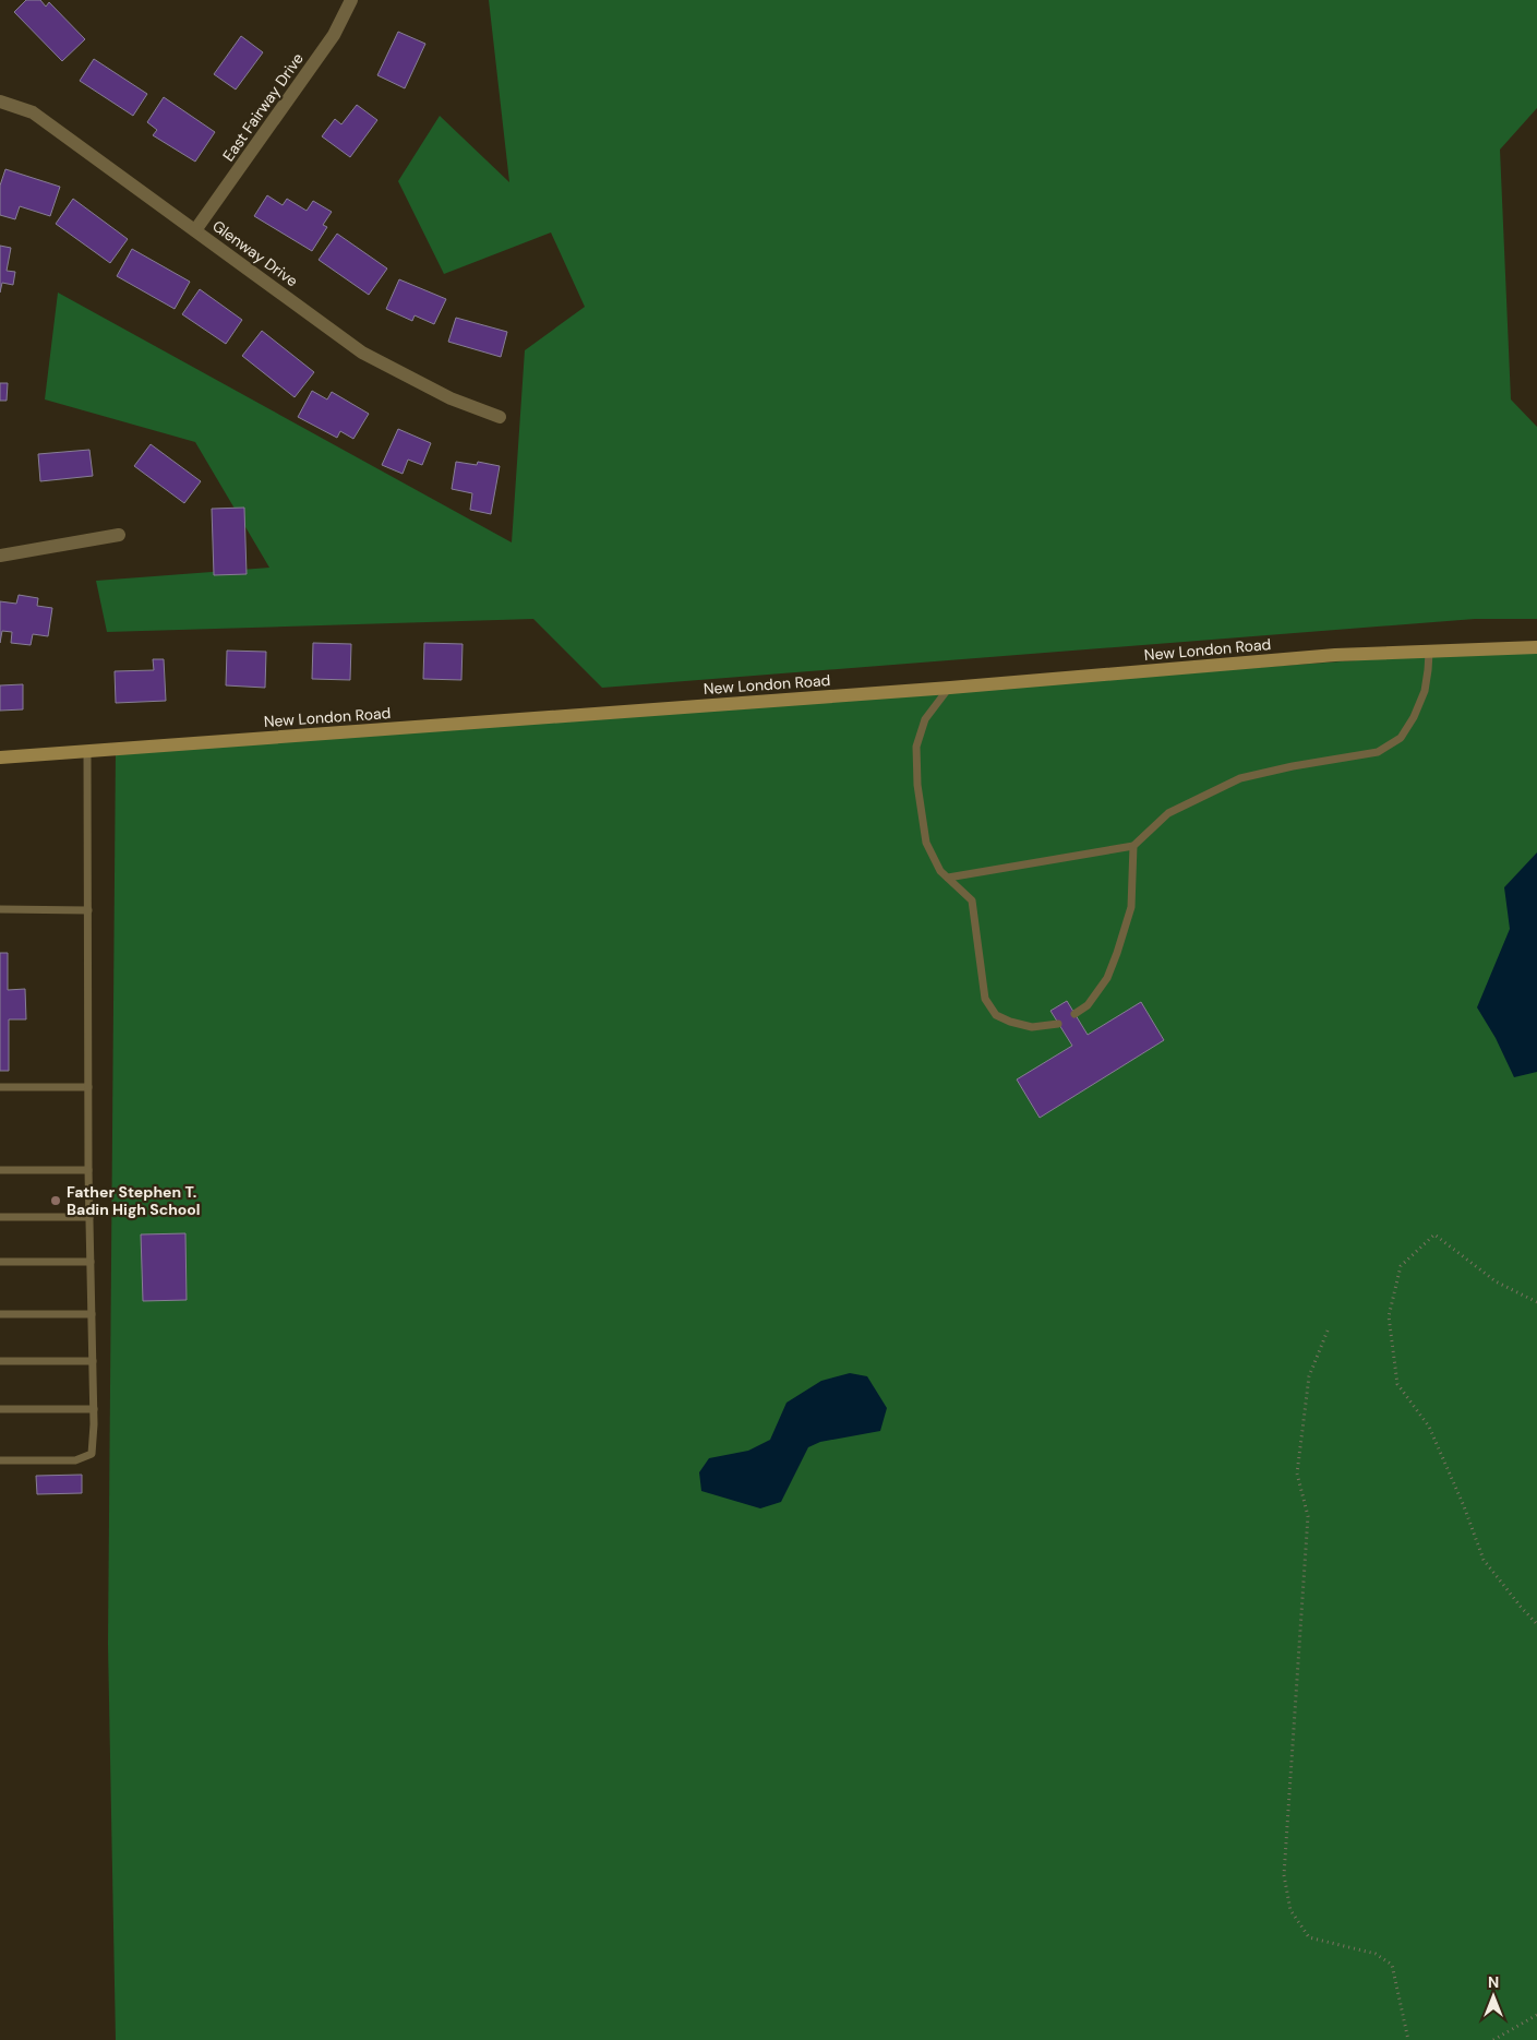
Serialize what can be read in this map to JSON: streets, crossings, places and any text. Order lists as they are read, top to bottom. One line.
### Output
{"streets":{"street":["East Fairway Drive","Glenway Drive","New London Road"]},"crossings":[["East Fairway Drive","Glenway Drive"]],"places":["Father Stephen T. Badin High School"],"north":"top"}
